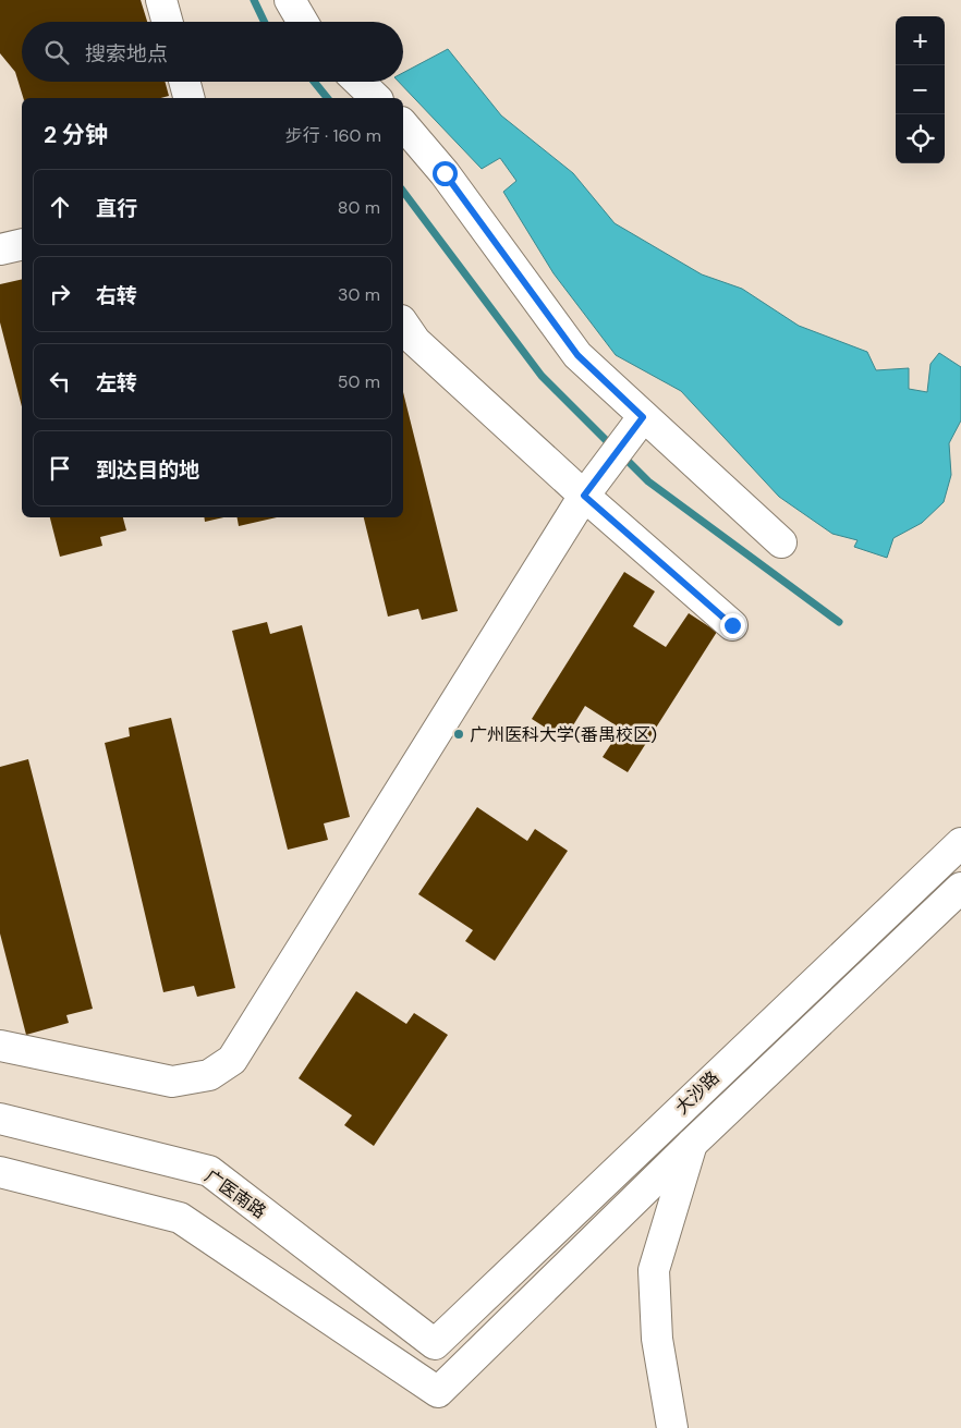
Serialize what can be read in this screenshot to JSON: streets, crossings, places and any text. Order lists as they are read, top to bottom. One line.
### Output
{"streets":{"street":["大沙路","广医南路"]},"crossings":[["大沙路","广医南路"]],"places":["广州医科大学(番禺校区)"],"page":{"map_buttons":["+","−"],"search":"搜索地点","heading":["2 分钟","步行 · 160 m"],"list":[["直行","80 m"],["右转","30 m"],["左转","50 m"],"到达目的地"]}}
